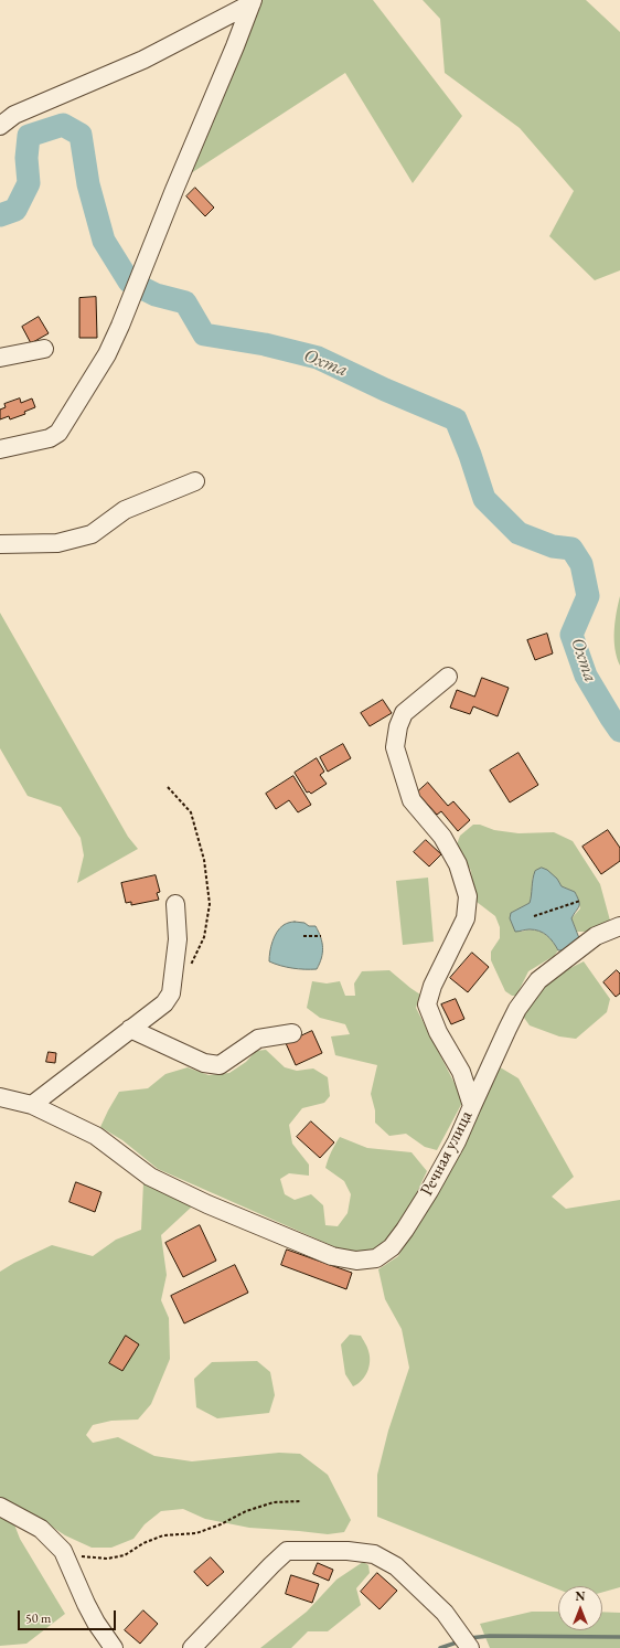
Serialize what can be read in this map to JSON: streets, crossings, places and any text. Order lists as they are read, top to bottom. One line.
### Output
{"streets":{"street":["Речная улица"]},"water":["Охта"],"scale_bar":"50 m","north":"top"}
